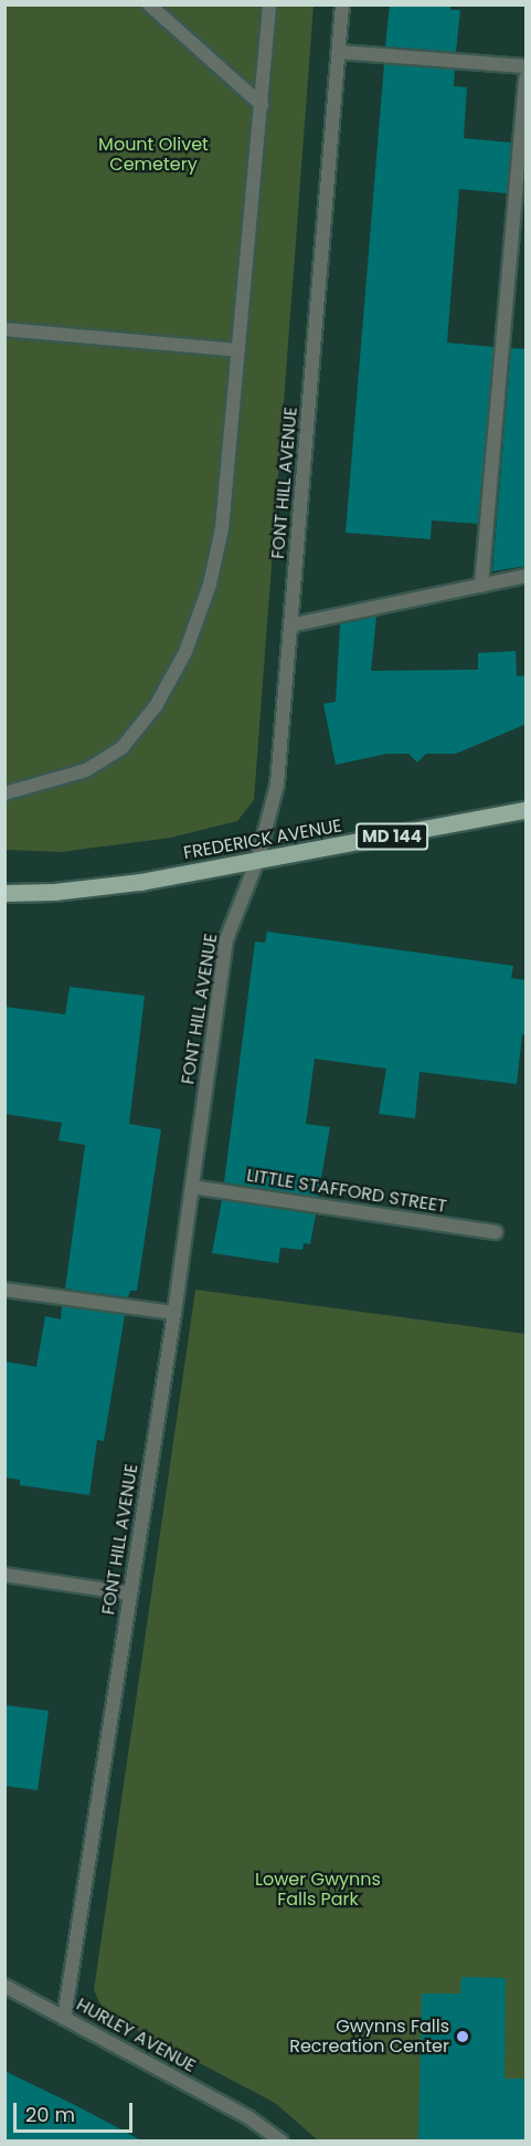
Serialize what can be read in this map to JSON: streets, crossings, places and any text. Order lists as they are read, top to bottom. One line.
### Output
{"streets":{"main road":["MD 144","FREDERICK AVENUE"],"street":["FONT HILL AVENUE","LITTLE STAFFORD STREET","HURLEY AVENUE"]},"crossings":[["FONT HILL AVENUE","FREDERICK AVENUE"],["FONT HILL AVENUE","LITTLE STAFFORD STREET"],["FONT HILL AVENUE","HURLEY AVENUE"]],"parks":["Mount Olivet Cemetery","Lower Gwynns Falls Park"],"places":["Gwynns Falls Recreation Center"],"scale_bar":"20 m"}
